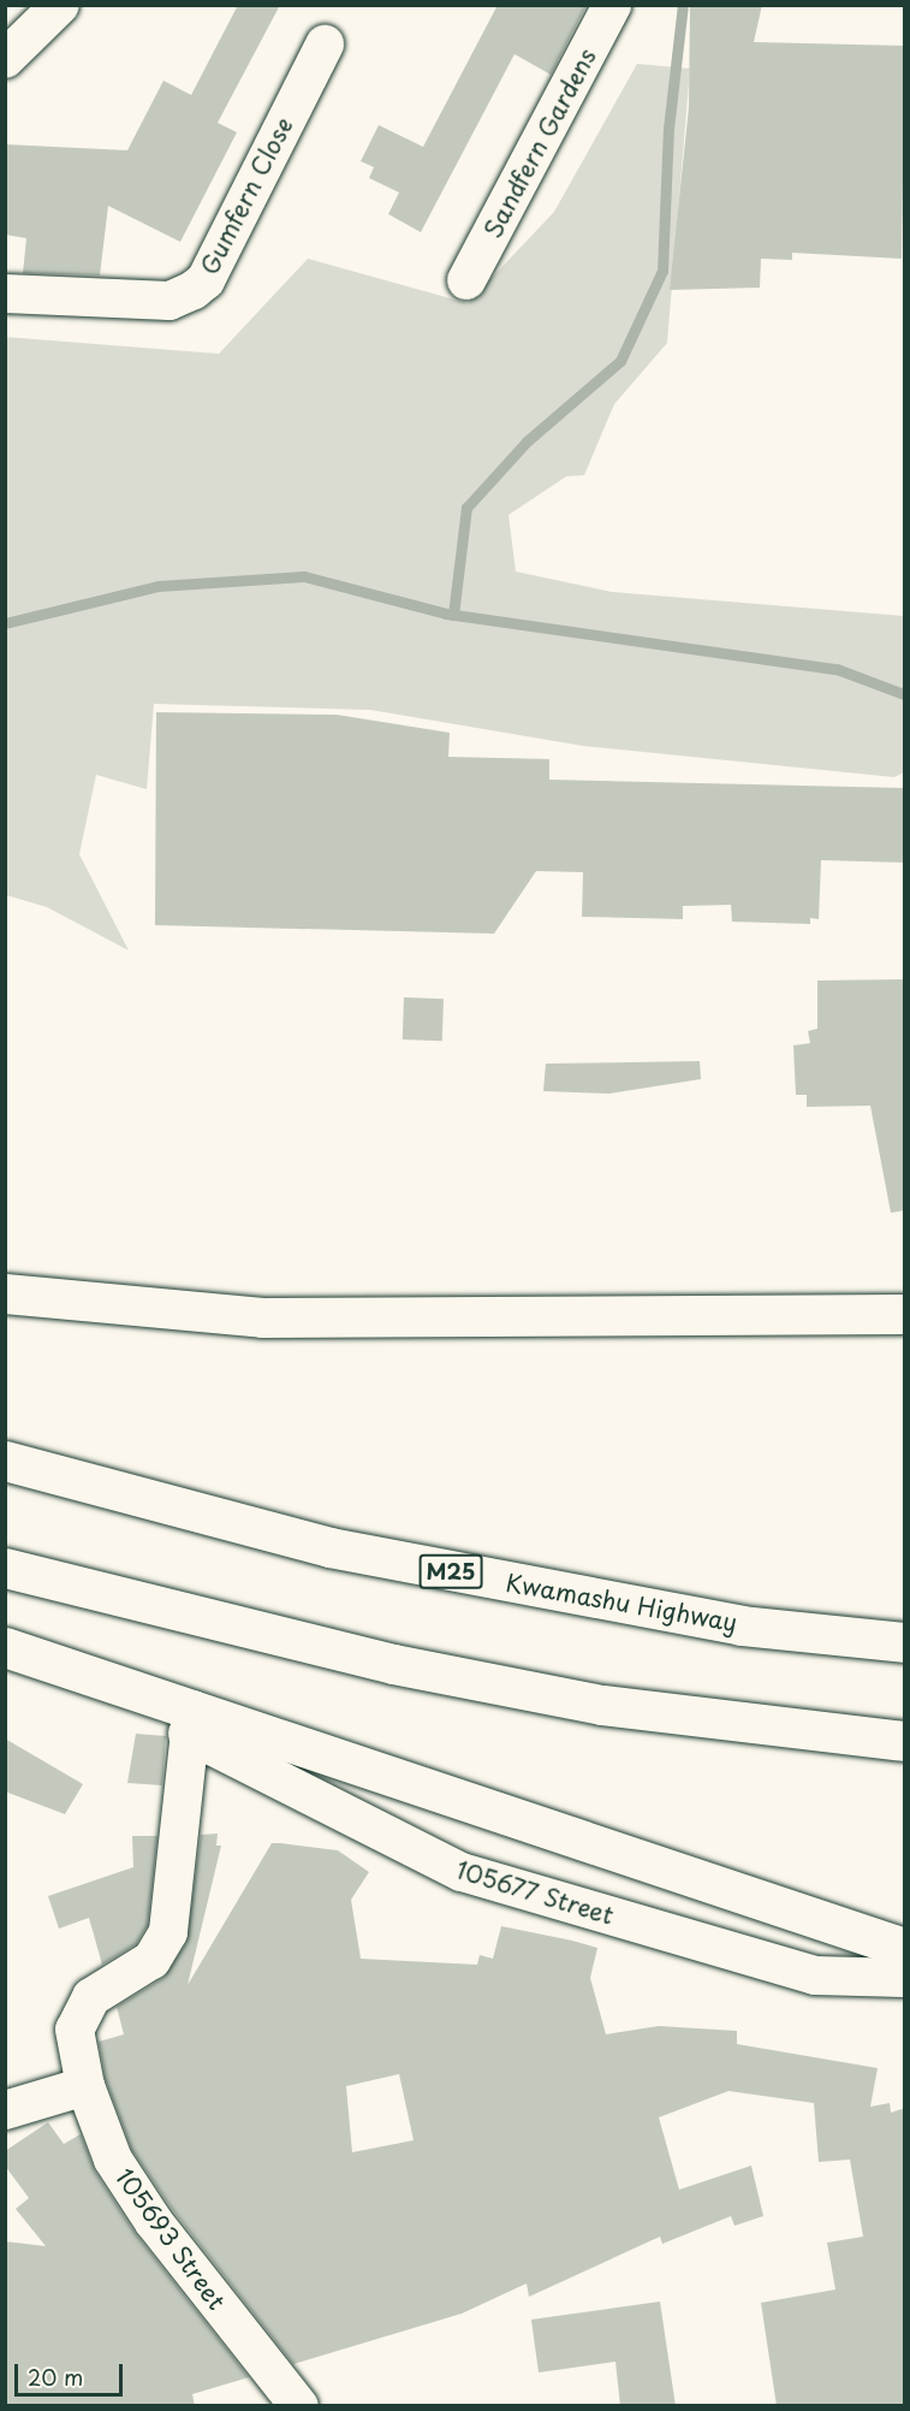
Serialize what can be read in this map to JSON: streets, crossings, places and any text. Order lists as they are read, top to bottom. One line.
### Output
{"streets":{"main road":["M25","Kwamashu Highway"],"street":["Sandfern Gardens","Gumfern Close","105677 Street","105693 Street"]},"crossings":[["105677 Street","105693 Street"]],"scale_bar":"20 m"}
